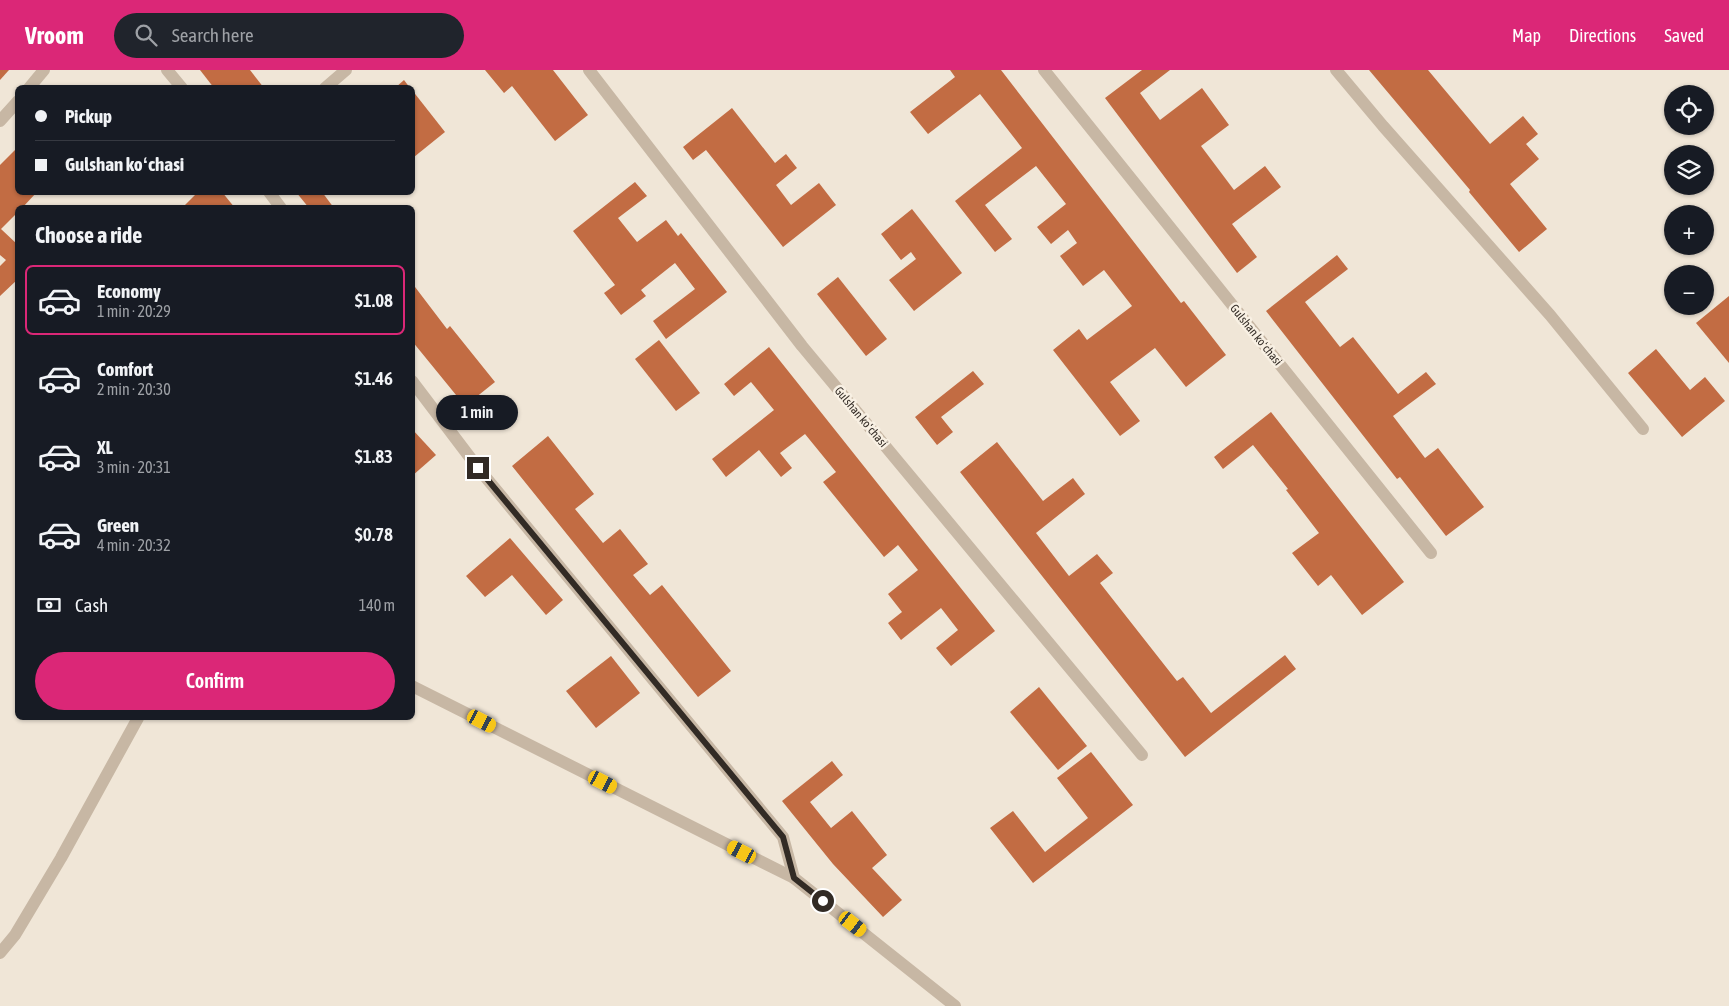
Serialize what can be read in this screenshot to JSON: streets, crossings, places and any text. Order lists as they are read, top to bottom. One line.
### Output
{"streets":{"street":["Gulshan koʻchasi"]},"page":{"header":"Vroom","search":"Search here","nav":["Map","Directions","Saved"],"map_buttons":["+","−"],"banner":["Pickup","Gulshan koʻchasi"],"heading":"Choose a ride","list":[{"name":"Economy","note":"1 min · 20:29","value":"$1.08"},{"name":"Comfort","note":"2 min · 20:30","value":"$1.46"},{"name":"XL","note":"3 min · 20:31","value":"$1.83"},{"name":"Green","note":"4 min · 20:32","value":"$0.78"}],"bubble":"1 min","pay":["Cash","140 m"],"buttons":"Confirm"}}
